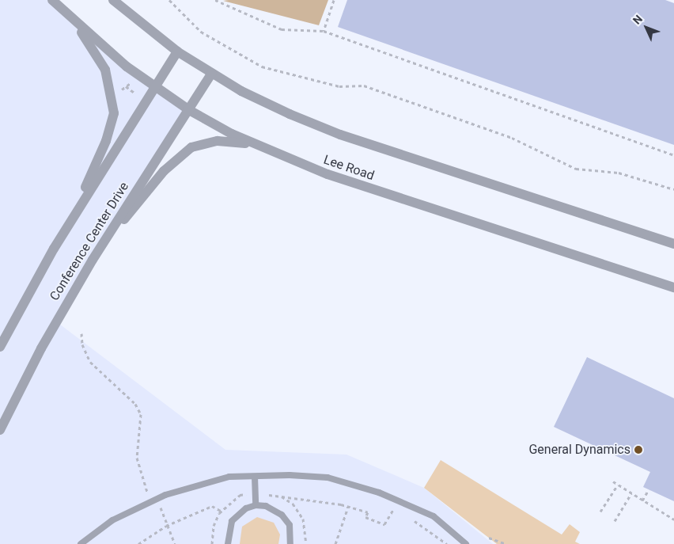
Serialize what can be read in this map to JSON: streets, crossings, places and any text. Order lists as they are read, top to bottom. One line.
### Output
{"streets":{"street":["Lee Road","Conference Center Drive"]},"crossings":[["Lee Road","Conference Center Drive"]],"places":["General Dynamics"],"north":"top left"}
